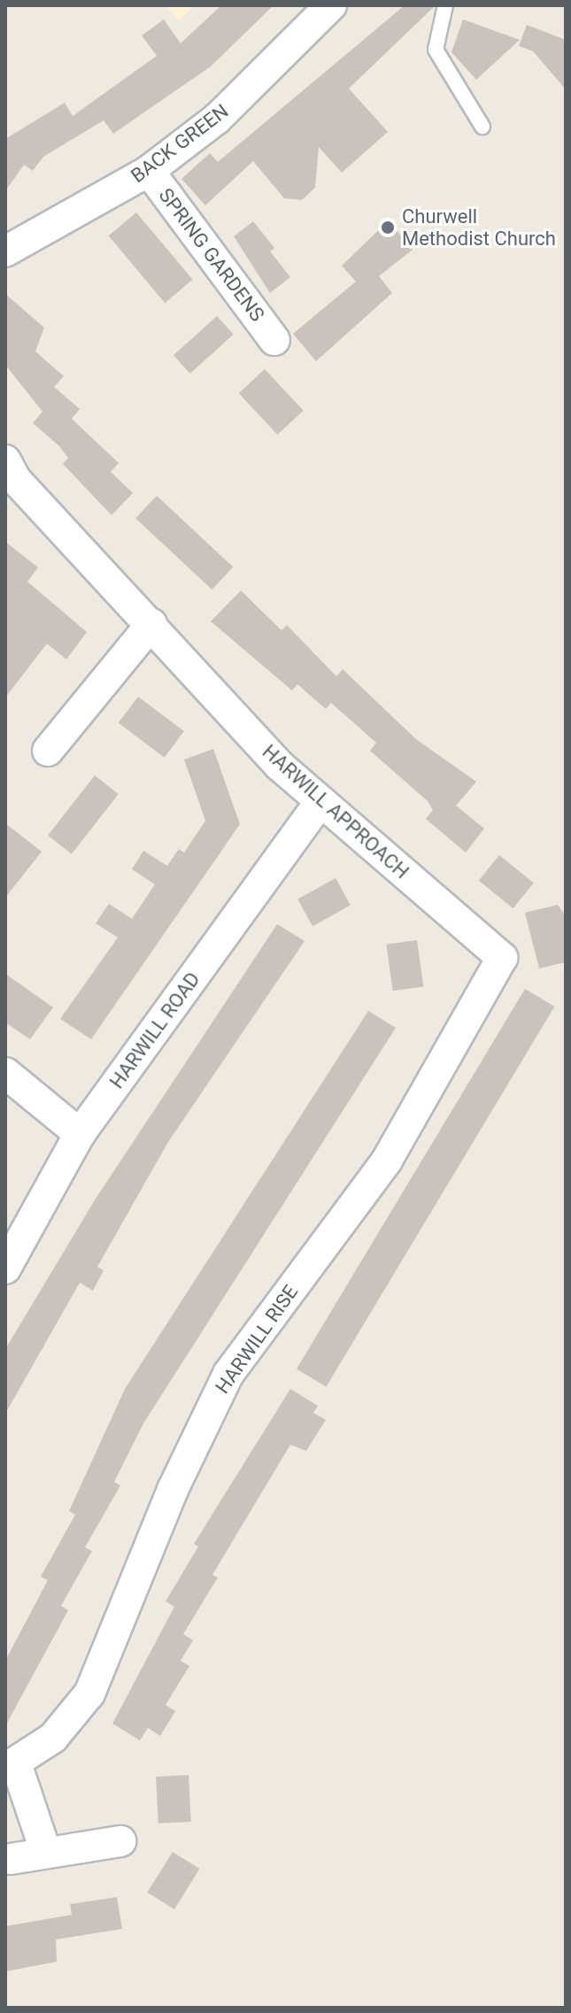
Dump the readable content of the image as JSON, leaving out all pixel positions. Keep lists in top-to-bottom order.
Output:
{
  "streets": {
    "street": [
      "BACK GREEN",
      "SPRING GARDENS",
      "HARWILL APPROACH",
      "HARWILL ROAD",
      "HARWILL RISE"
    ]
  },
  "crossings": [
    ["BACK GREEN", "SPRING GARDENS"],
    ["HARWILL APPROACH", "HARWILL ROAD"],
    ["HARWILL APPROACH", "HARWILL RISE"]
  ],
  "places": ["Churwell Methodist Church"]
}
